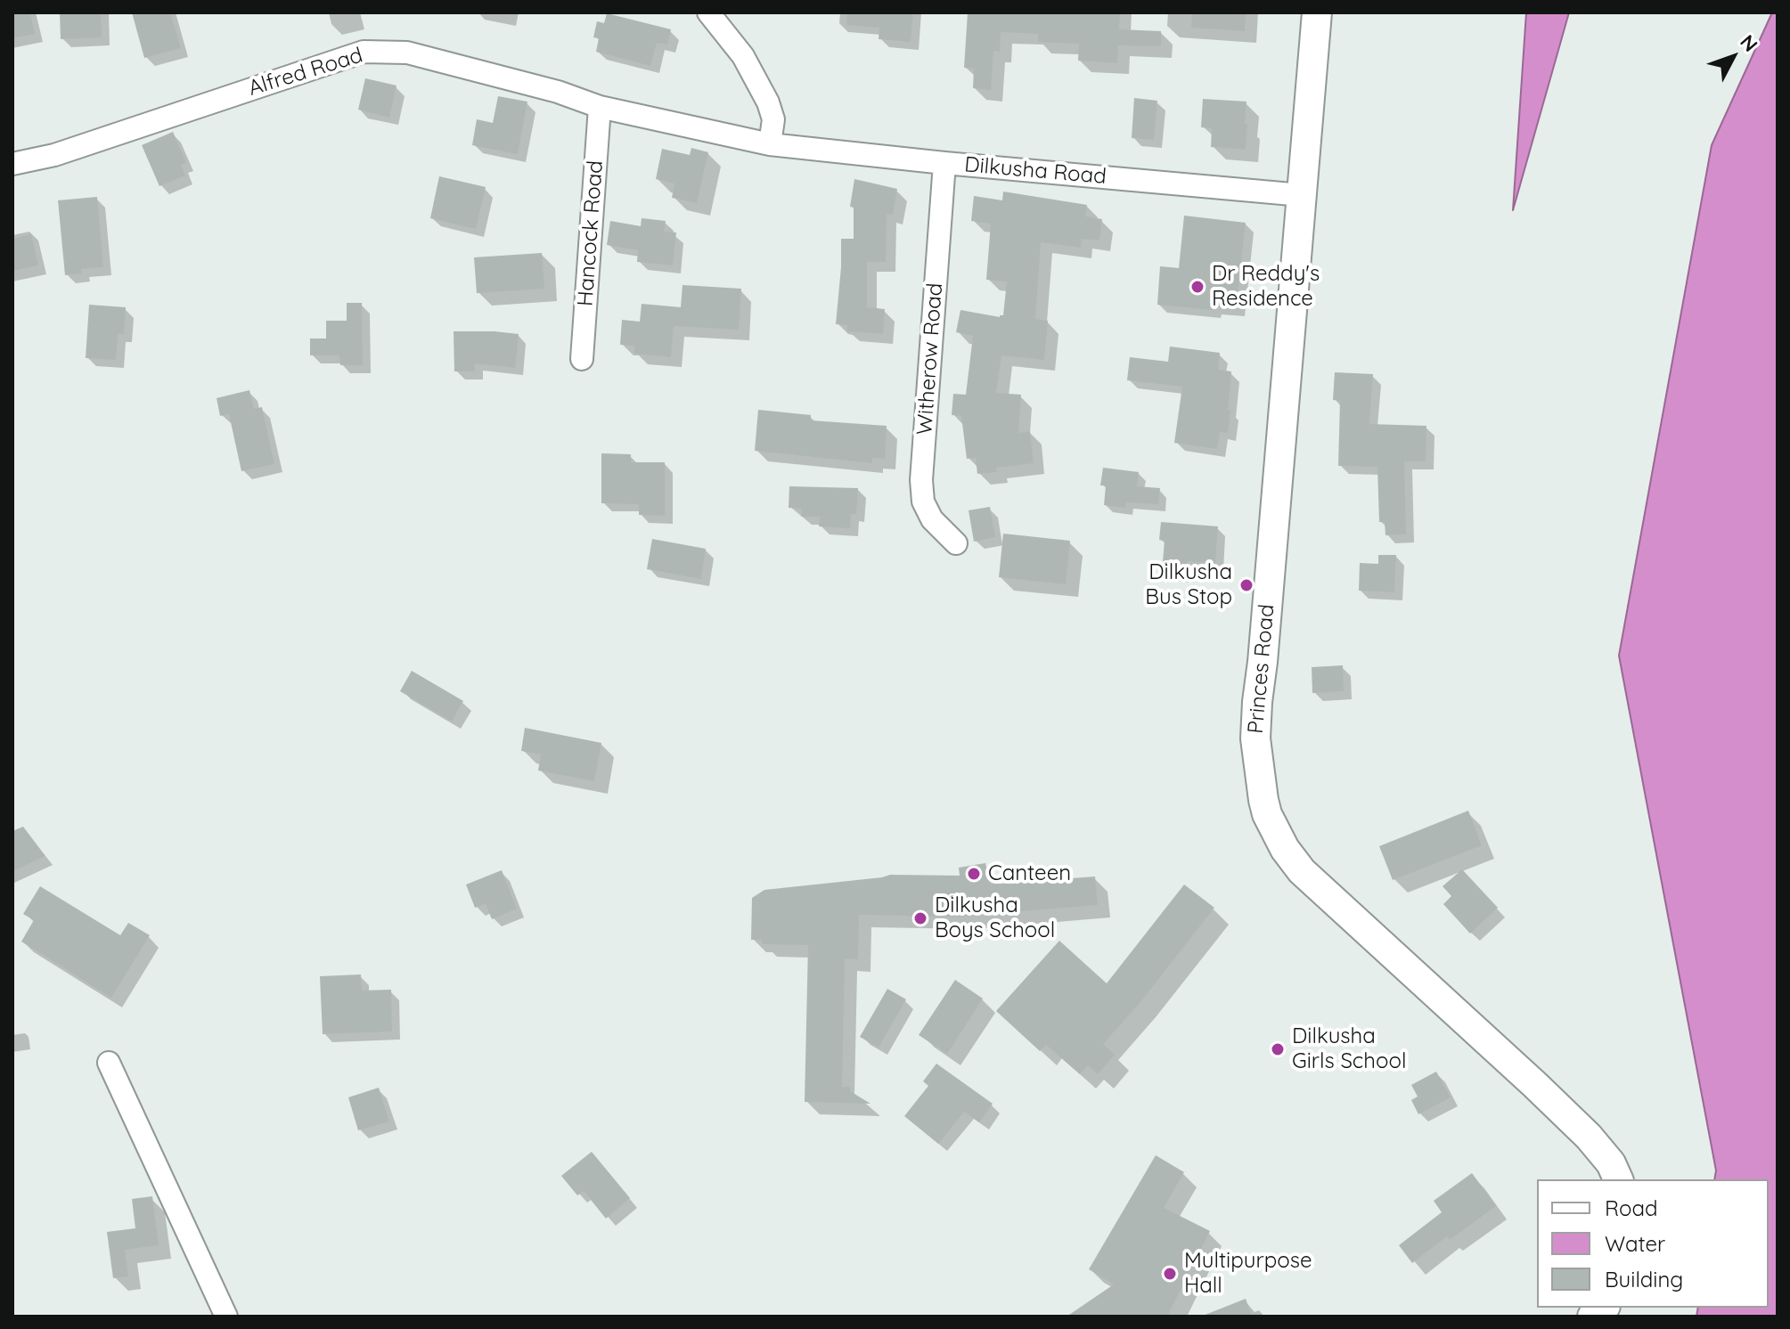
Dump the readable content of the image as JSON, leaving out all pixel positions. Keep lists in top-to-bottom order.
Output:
{
  "streets": {
    "main road": ["Princes Road"],
    "street": [
      "Alfred Road",
      "Dilkusha Road",
      "Hancock Road",
      "Witherow Road"
    ]
  },
  "crossings": [
    ["Alfred Road", "Dilkusha Road"],
    ["Alfred Road", "Hancock Road"],
    ["Dilkusha Road", "Witherow Road"],
    ["Dilkusha Road", "Princes Road"]
  ],
  "places": [
    "Dr Reddy's Residence",
    "Dilkusha Bus Stop",
    "Canteen",
    "Dilkusha Boys School",
    "Dilkusha Girls School",
    "Multipurpose Hall"
  ],
  "legend": ["Road", "Water", "Building"],
  "north": "top right"
}
